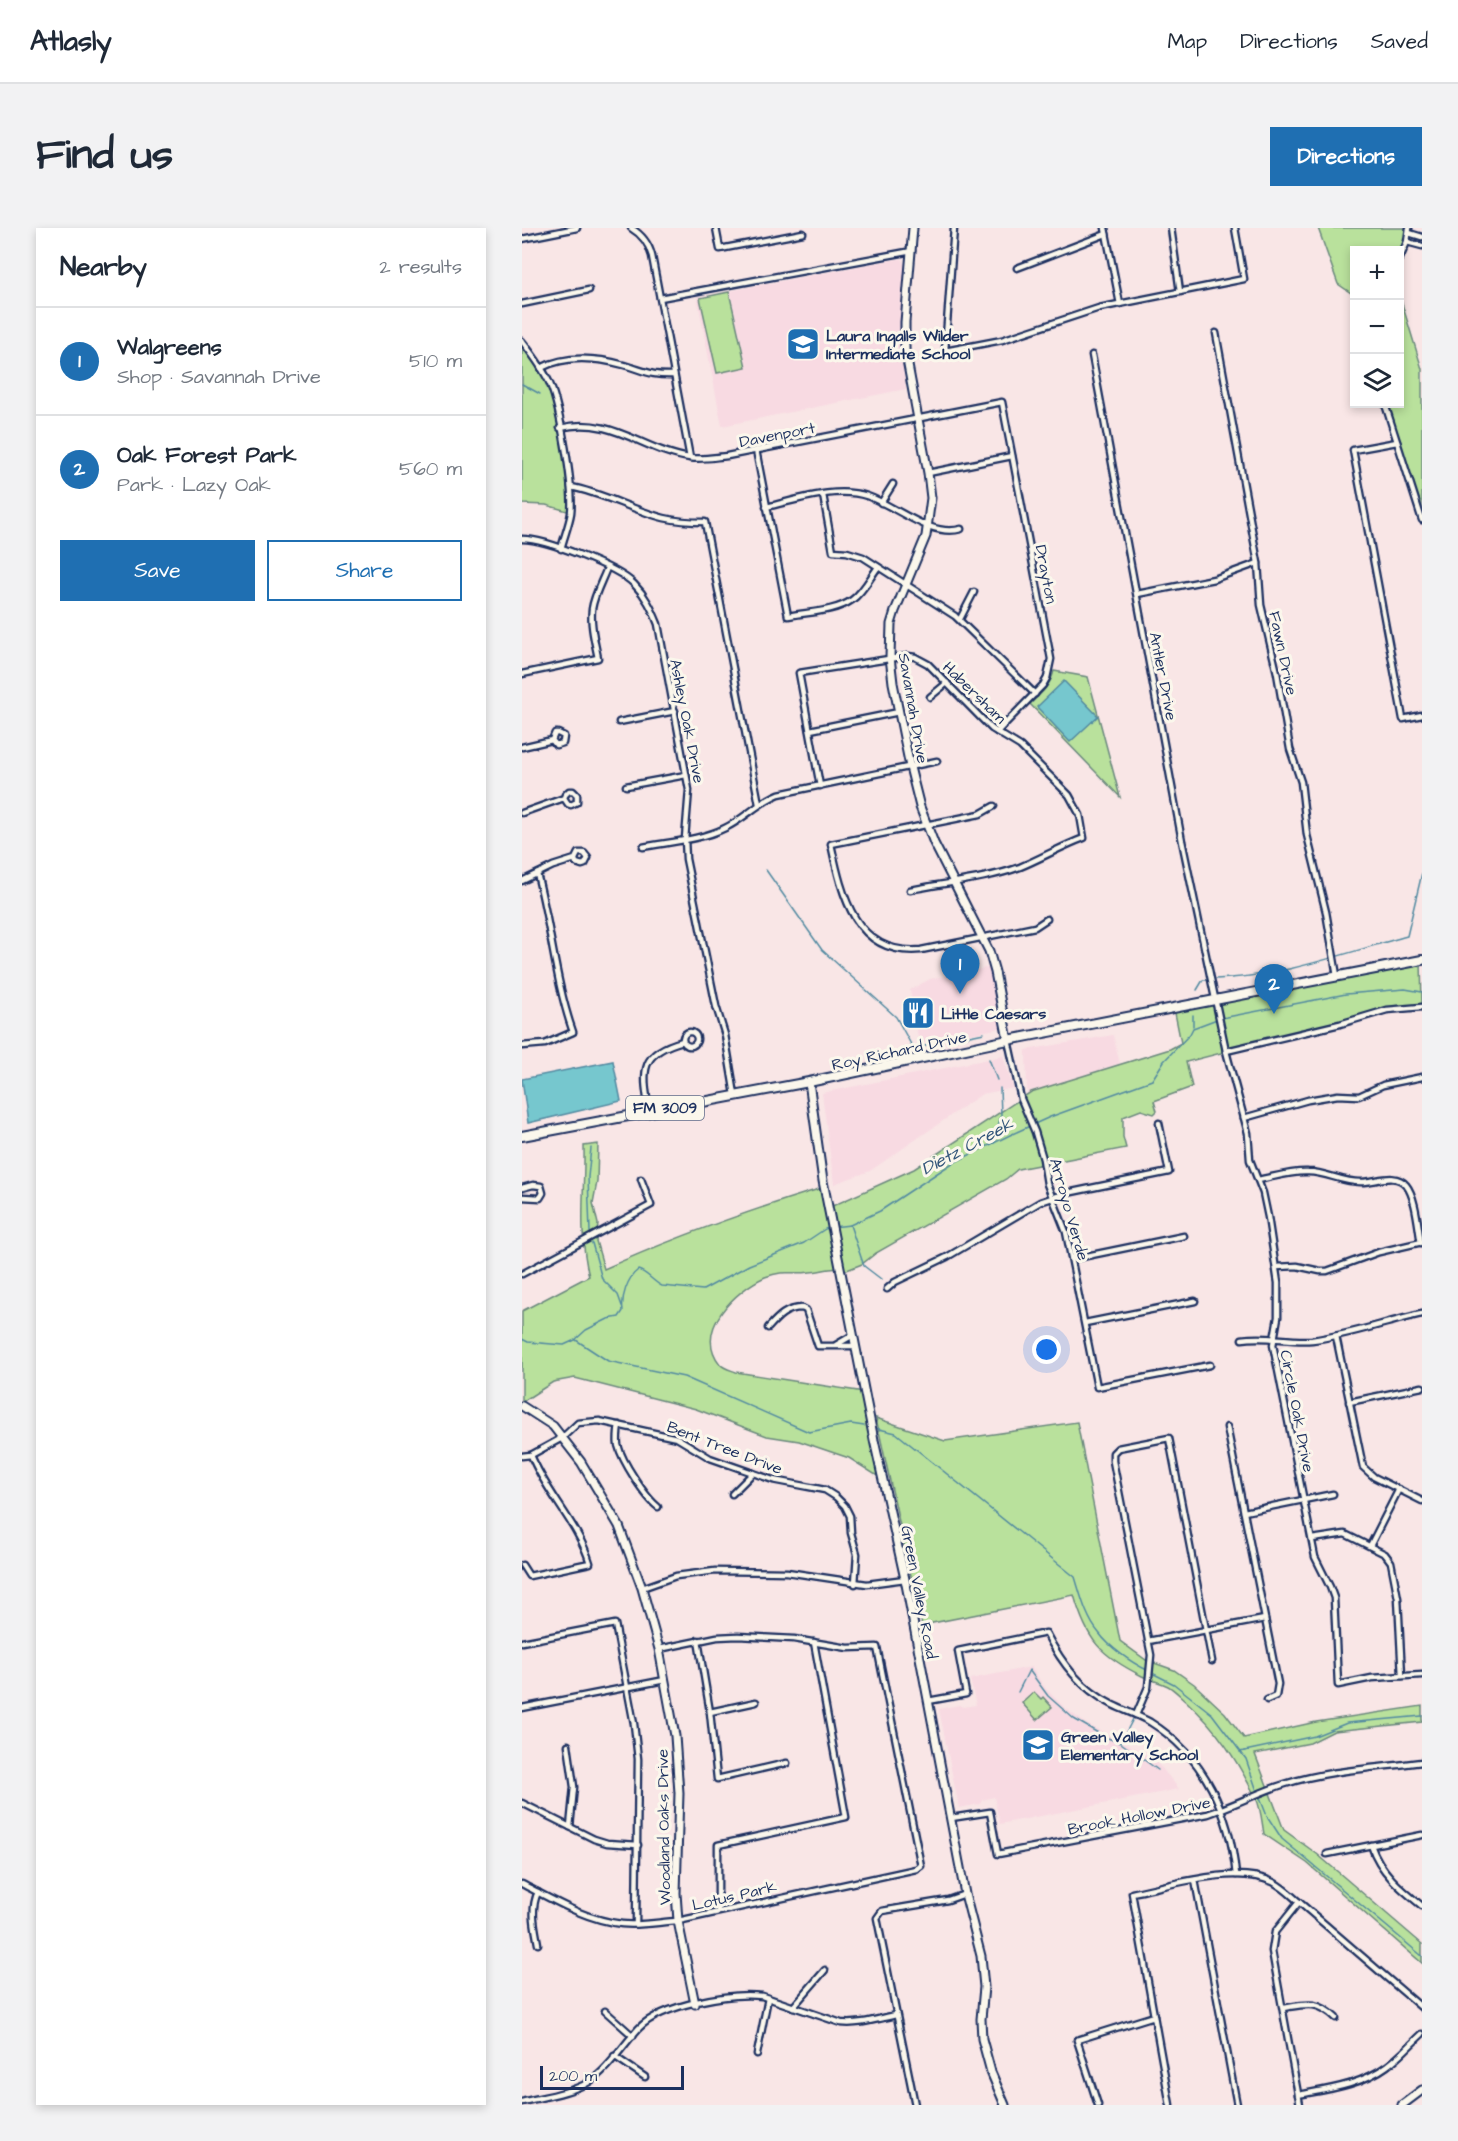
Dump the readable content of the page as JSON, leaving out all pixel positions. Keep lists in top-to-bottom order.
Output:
{
  "streets": {
    "main road": ["Roy Richard Drive", "FM 3009"],
    "street": [
      "Davenport",
      "Drayton",
      "Fawn Drive",
      "Antler Drive",
      "Habersham",
      "Savannah Drive",
      "Ashley Oak Drive",
      "Arroyo Verde",
      "Circle Oak Drive",
      "Bent Tree Drive",
      "Green Valley Road",
      "Brook Hollow Drive",
      "Woodland Oaks Drive",
      "Lotus Park"
    ]
  },
  "crossings": [
    ["Davenport", "Drayton"],
    ["Davenport", "Savannah Drive"],
    ["Drayton", "Habersham"],
    ["Fawn Drive", "Roy Richard Drive"],
    ["Antler Drive", "Roy Richard Drive"],
    ["Antler Drive", "Circle Oak Drive"],
    ["Habersham", "Savannah Drive"],
    ["Savannah Drive", "Roy Richard Drive"],
    ["Savannah Drive", "Arroyo Verde"],
    ["Ashley Oak Drive", "Roy Richard Drive"],
    ["Roy Richard Drive", "Arroyo Verde"],
    ["Roy Richard Drive", "Circle Oak Drive"],
    ["Roy Richard Drive", "Green Valley Road"],
    ["Bent Tree Drive", "Woodland Oaks Drive"],
    ["Green Valley Road", "Brook Hollow Drive"],
    ["Woodland Oaks Drive", "Lotus Park"]
  ],
  "water": ["Dietz Creek"],
  "places": {
    "school or university": ["Laura Ingalls Wilder Intermediate School", "Green Valley Elementary School"],
    "restaurant": ["Little Caesars"]
  },
  "scale_bar": "200 m",
  "page": {
    "header": "Atlasly",
    "nav": ["Map", "Directions", "Saved"],
    "title": "Find us",
    "buttons": [
      "Directions",
      ["Save", "Share"]
    ],
    "heading": ["Nearby", "2 results"],
    "map_buttons": ["+", "−"],
    "list": [
      {
        "mark": "1",
        "name": "Walgreens",
        "note": "Shop · Savannah Drive",
        "value": "510 m"
      },
      {
        "mark": "2",
        "name": "Oak Forest Park",
        "note": "Park · Lazy Oak",
        "value": "560 m"
      }
    ],
    "pins": ["1", "2"],
    "scale": "200 m"
  }
}
